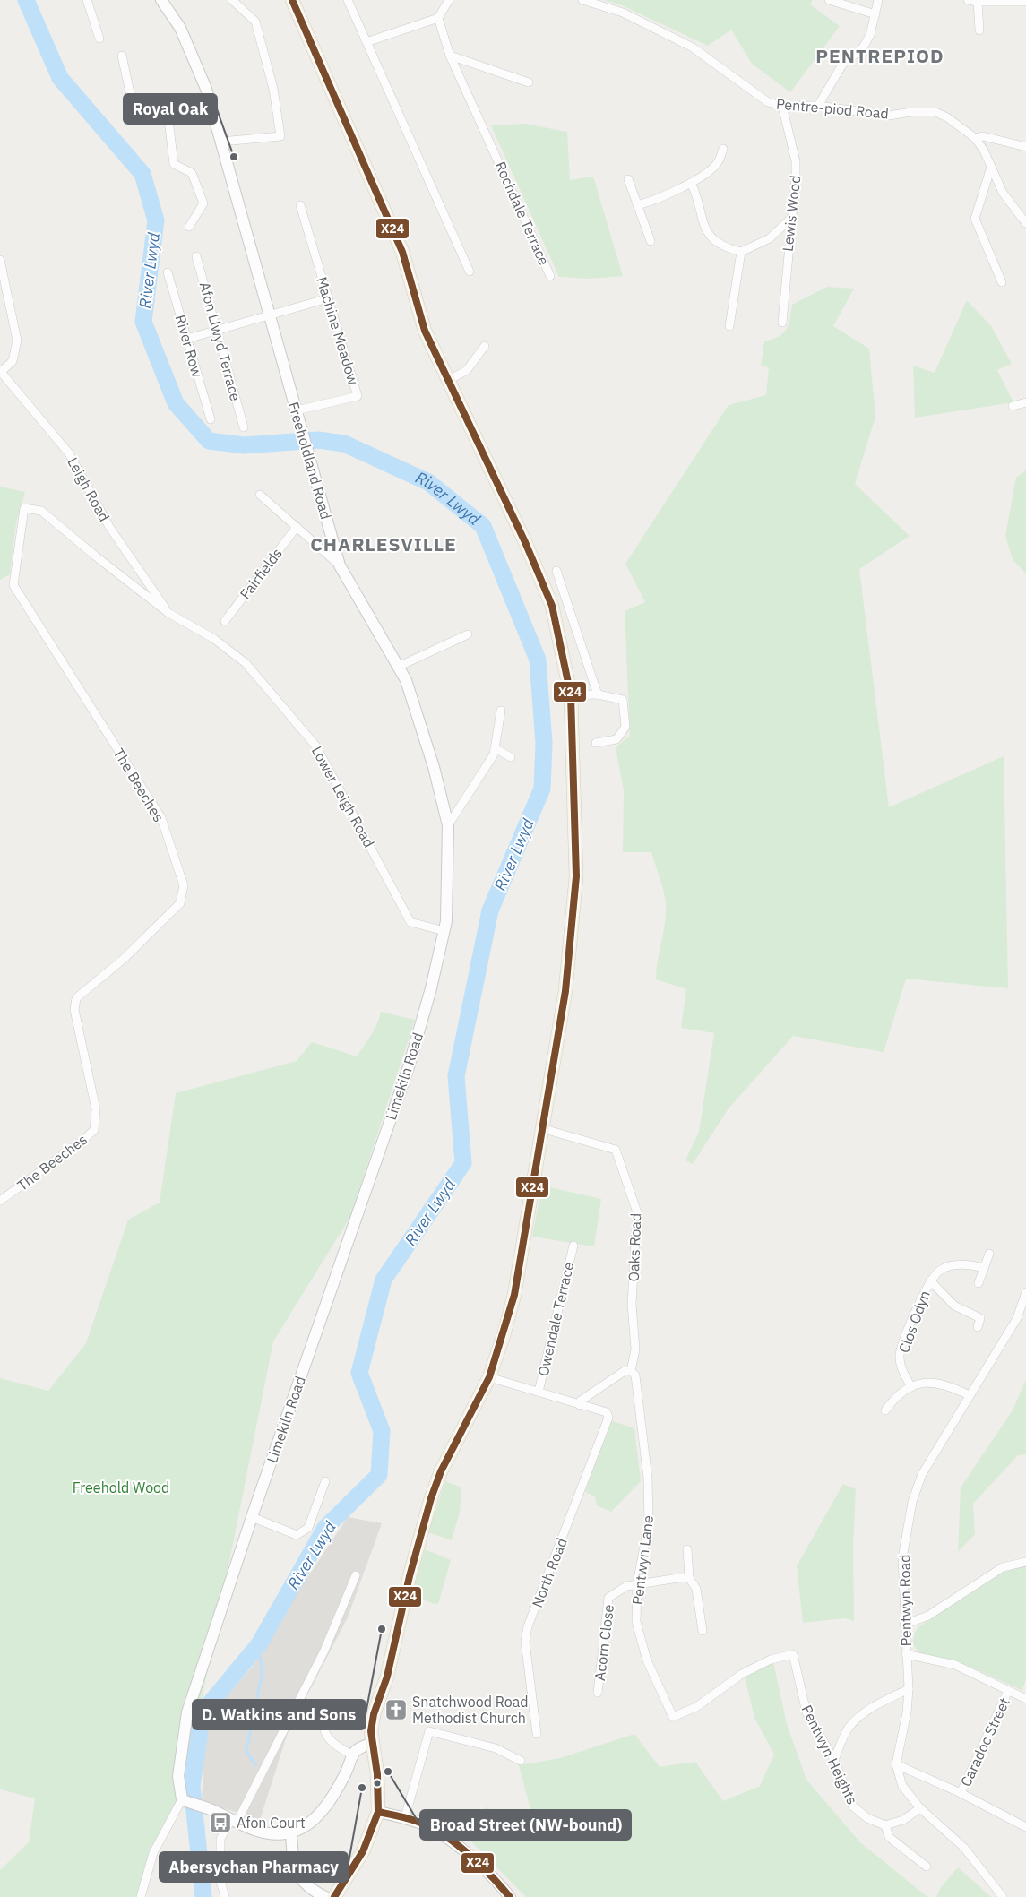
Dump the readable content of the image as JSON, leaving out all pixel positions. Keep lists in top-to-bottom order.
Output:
{
  "streets": {
    "main road": ["Freeholdland Road", "Limekiln Road"],
    "street": [
      "Pentre-piod Road",
      "Rochdale Terrace",
      "Lewis Wood",
      "Machine Meadow",
      "Afon Llwyd Terrace",
      "River Row",
      "Leigh Road",
      "Fairfields",
      "The Beeches",
      "Lower Leigh Road",
      "Oaks Road",
      "Owendale Terrace",
      "Clos Odyn",
      "Pentwyn Lane",
      "North Road",
      "Pentwyn Road",
      "Acorn Close",
      "Caradoc Street",
      "Pentwyn Heights"
    ]
  },
  "crossings": [
    ["Pentre-piod Road", "Lewis Wood"],
    ["Machine Meadow", "Freeholdland Road"],
    ["Freeholdland Road", "Lower Leigh Road"],
    ["Freeholdland Road", "Limekiln Road"],
    ["Leigh Road", "The Beeches"],
    ["Leigh Road", "Lower Leigh Road"],
    ["The Beeches", "Lower Leigh Road"],
    ["Lower Leigh Road", "Limekiln Road"],
    ["Oaks Road", "Pentwyn Lane"],
    ["Pentwyn Lane", "Acorn Close"],
    ["Pentwyn Lane", "Pentwyn Heights"]
  ],
  "districts": ["PENTREPIOD", "CHARLESVILLE"],
  "water": ["River Lwyd"],
  "parks": ["Freehold Wood"],
  "places": {
    "other": [
      "Royal Oak",
      "D. Watkins and Sons",
      "Broad Street (NW-bound)",
      "Abersychan Pharmacy"
    ],
    "church": ["Snatchwood Road Methodist Church"],
    "bus stop": ["Afon Court"]
  },
  "lines": ["transit line X24"]
}
